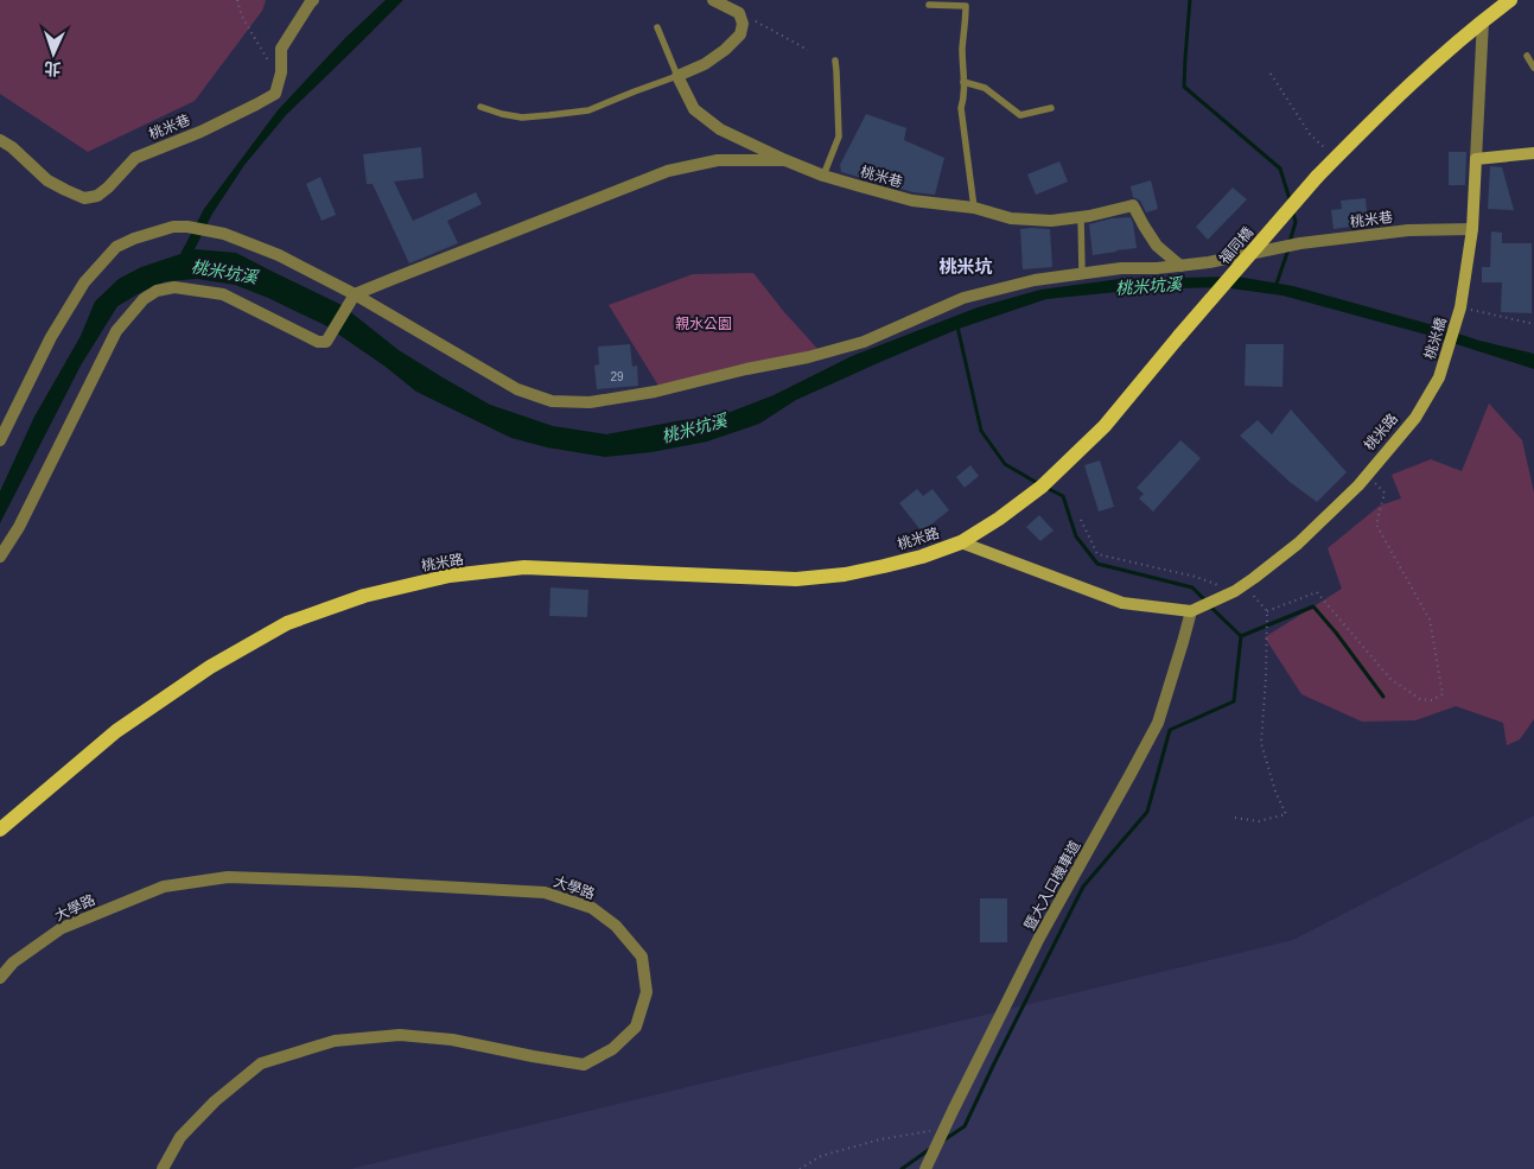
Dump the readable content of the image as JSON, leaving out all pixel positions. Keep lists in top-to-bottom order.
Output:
{
  "streets": {
    "main road": ["福同橋", "桃米路"],
    "street": [
      "桃米巷",
      "桃米橋",
      "暨大入口機車道",
      "大學路"
    ]
  },
  "crossings": [
    ["桃米巷", "桃米橋"],
    ["福同橋", "桃米路"],
    ["桃米橋", "桃米路"],
    ["桃米路", "暨大入口機車道"]
  ],
  "districts": ["桃米坑"],
  "water": ["桃米坑溪"],
  "parks": ["親水公園"],
  "house_numbers": ["29"],
  "north": "bottom"
}
